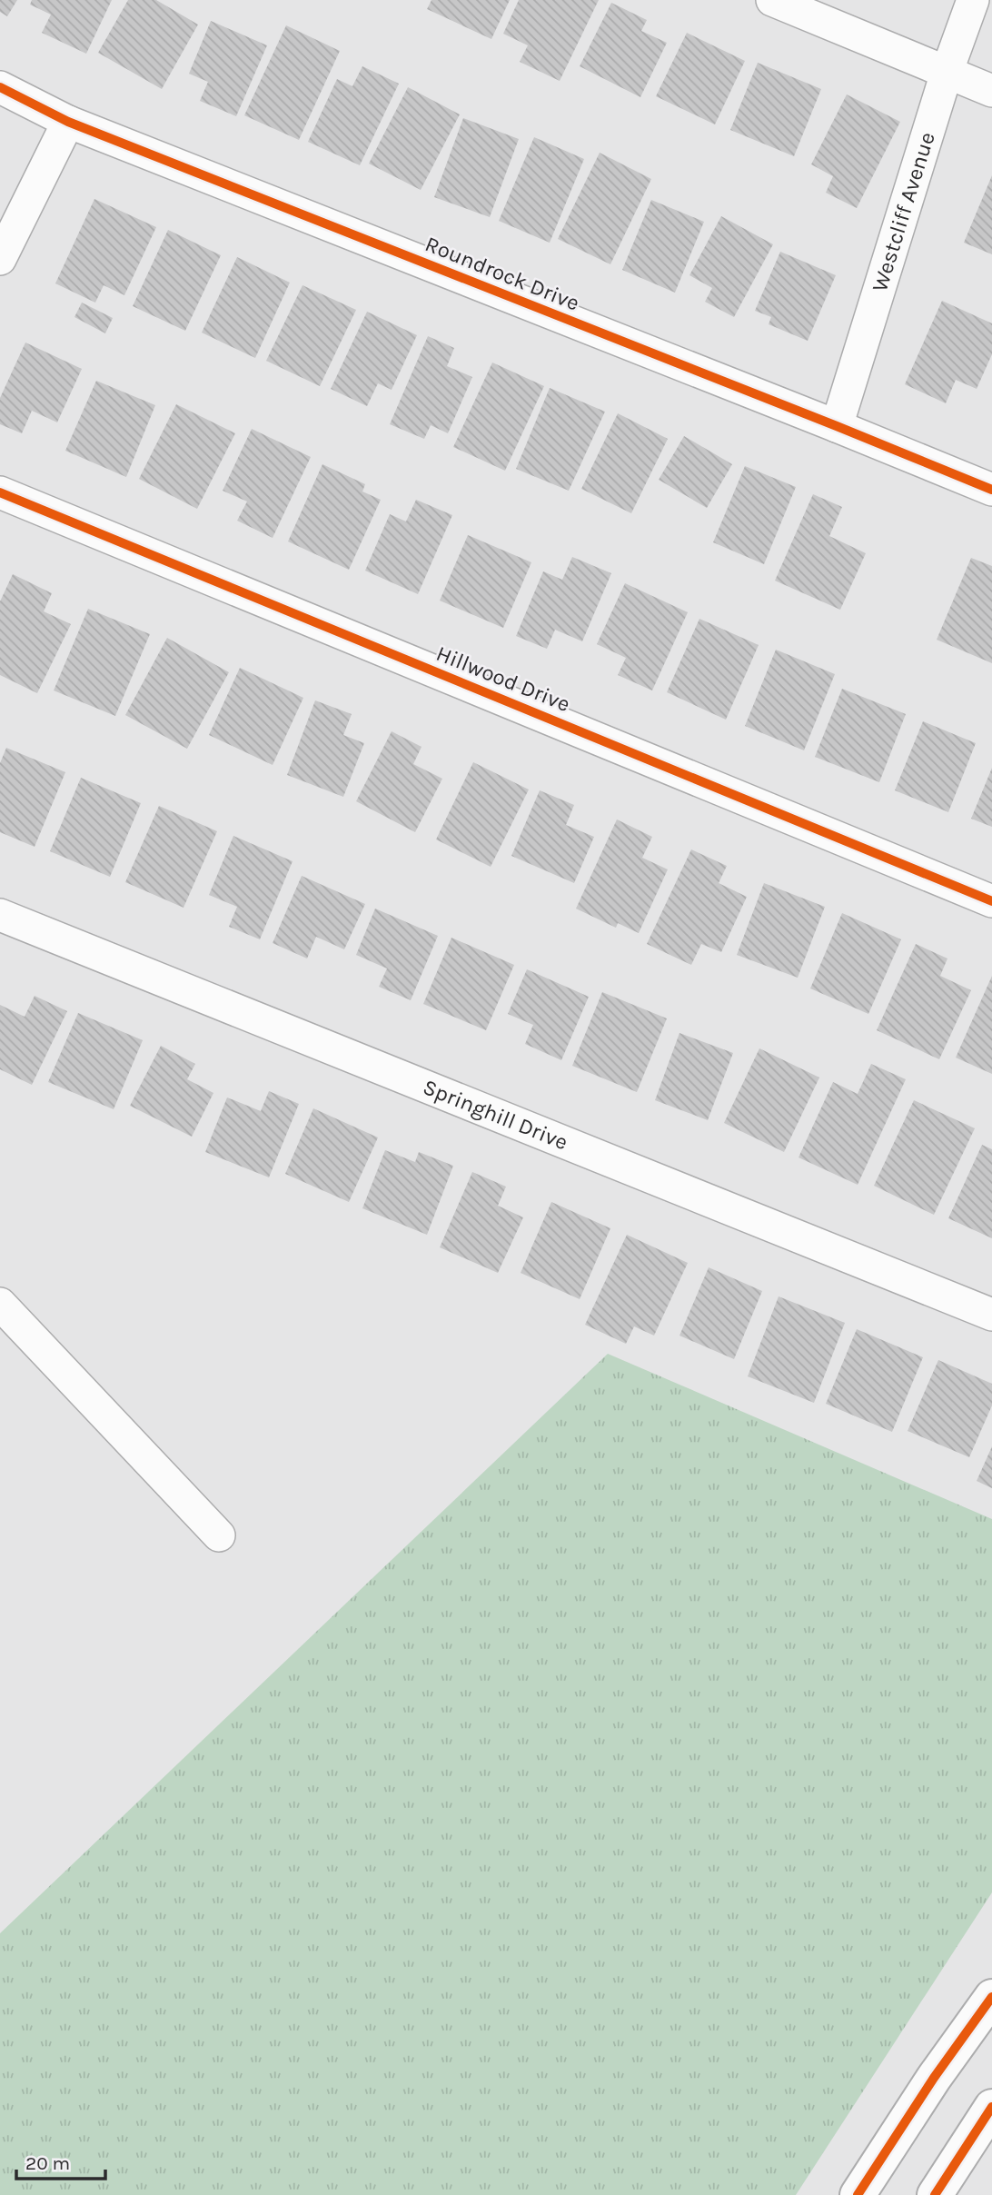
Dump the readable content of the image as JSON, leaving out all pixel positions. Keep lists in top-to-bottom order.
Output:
{
  "streets": {
    "street": [
      "Westcliff Avenue",
      "Roundrock Drive",
      "Hillwood Drive",
      "Springhill Drive"
    ]
  },
  "crossings": [
    ["Westcliff Avenue", "Roundrock Drive"]
  ],
  "scale_bar": "20 m"
}
